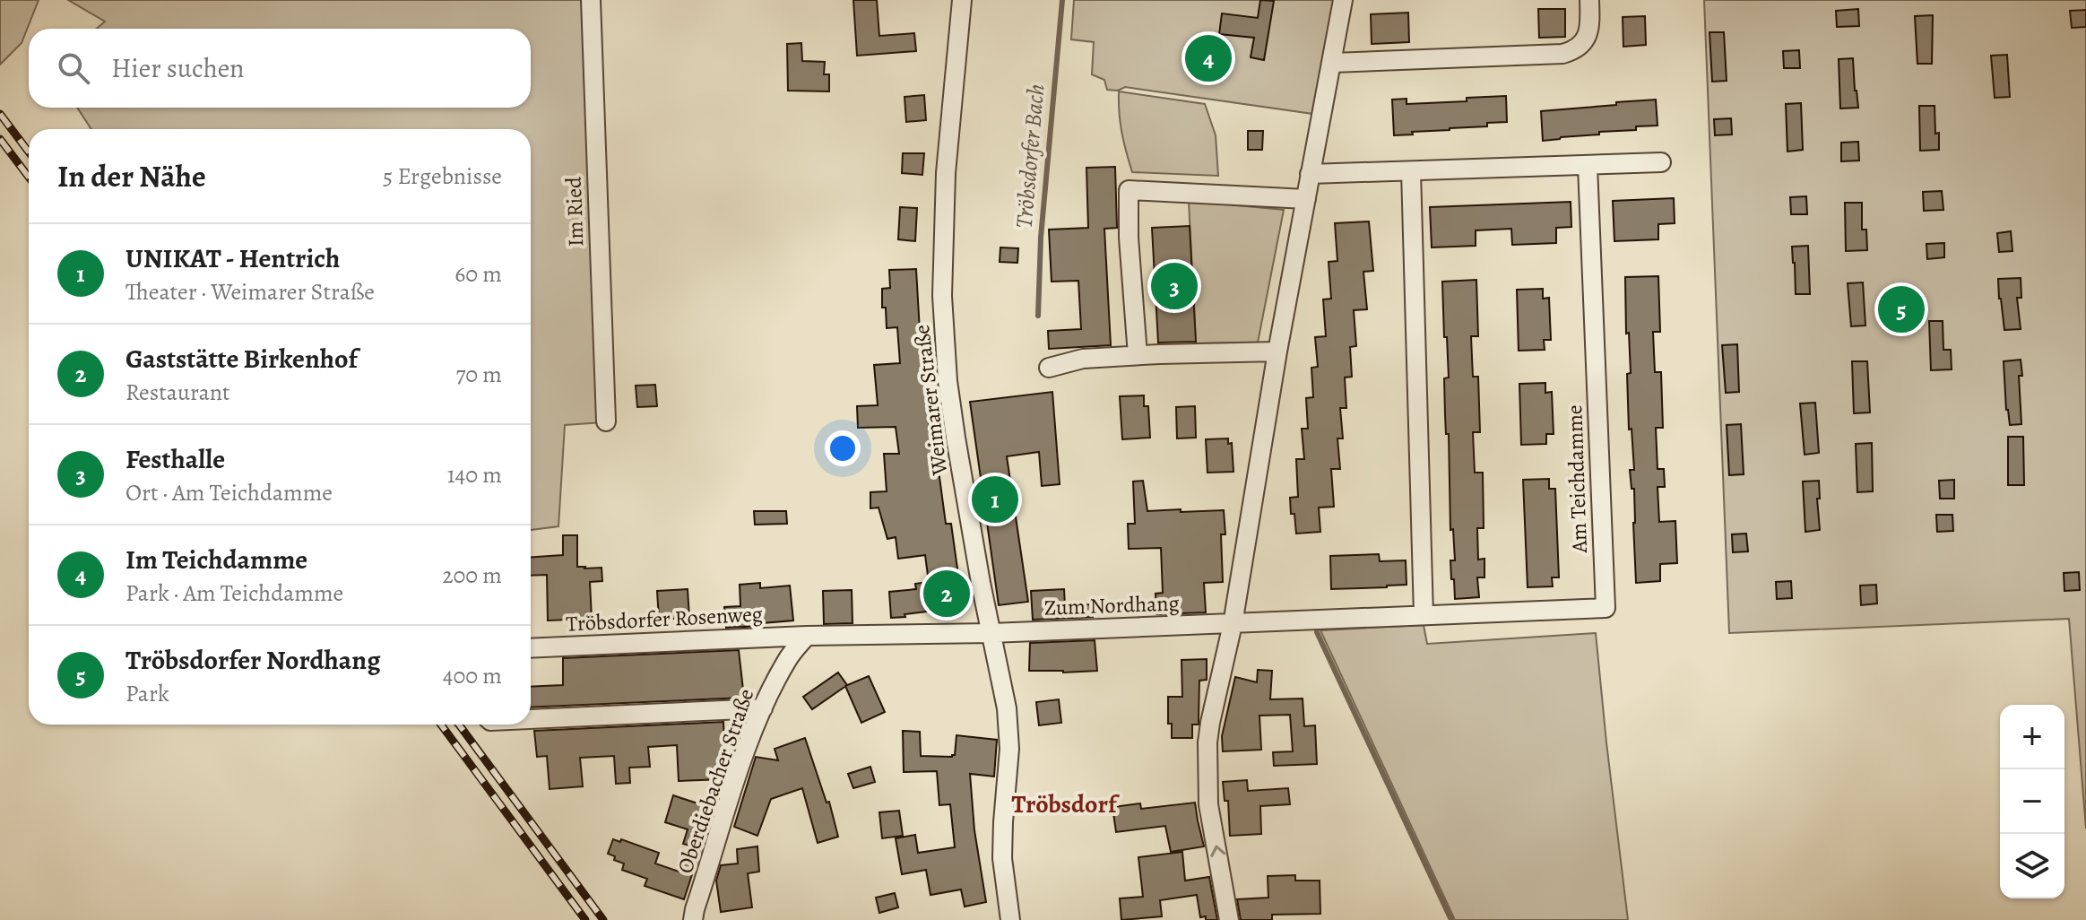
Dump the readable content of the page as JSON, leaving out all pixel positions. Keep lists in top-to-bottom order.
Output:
{
  "streets": {
    "street": [
      "Im Ried",
      "Weimarer Straße",
      "Am Teichdamme",
      "Zum Nordhang",
      "Tröbsdorfer Rosenweg",
      "Oberdiebacher Straße"
    ]
  },
  "crossings": [
    ["Weimarer Straße", "Zum Nordhang"],
    ["Am Teichdamme", "Zum Nordhang"],
    ["Tröbsdorfer Rosenweg", "Oberdiebacher Straße"]
  ],
  "districts": ["Tröbsdorf"],
  "water": ["Tröbsdorfer Bach"],
  "page": {
    "search": "Hier suchen",
    "pins": [
      "4",
      "3",
      "5",
      "1",
      "2"
    ],
    "heading": ["In der Nähe", "5 Ergebnisse"],
    "list": [
      {
        "mark": "1",
        "name": "UNIKAT - Hentrich",
        "note": "Theater · Weimarer Straße",
        "value": "60 m"
      },
      {
        "mark": "2",
        "name": "Gaststätte Birkenhof",
        "note": "Restaurant",
        "value": "70 m"
      },
      {
        "mark": "3",
        "name": "Festhalle",
        "note": "Ort · Am Teichdamme",
        "value": "140 m"
      },
      {
        "mark": "4",
        "name": "Im Teichdamme",
        "note": "Park · Am Teichdamme",
        "value": "200 m"
      },
      {
        "mark": "5",
        "name": "Tröbsdorfer Nordhang",
        "note": "Park",
        "value": "400 m"
      }
    ],
    "map_buttons": ["+", "−"]
  }
}
